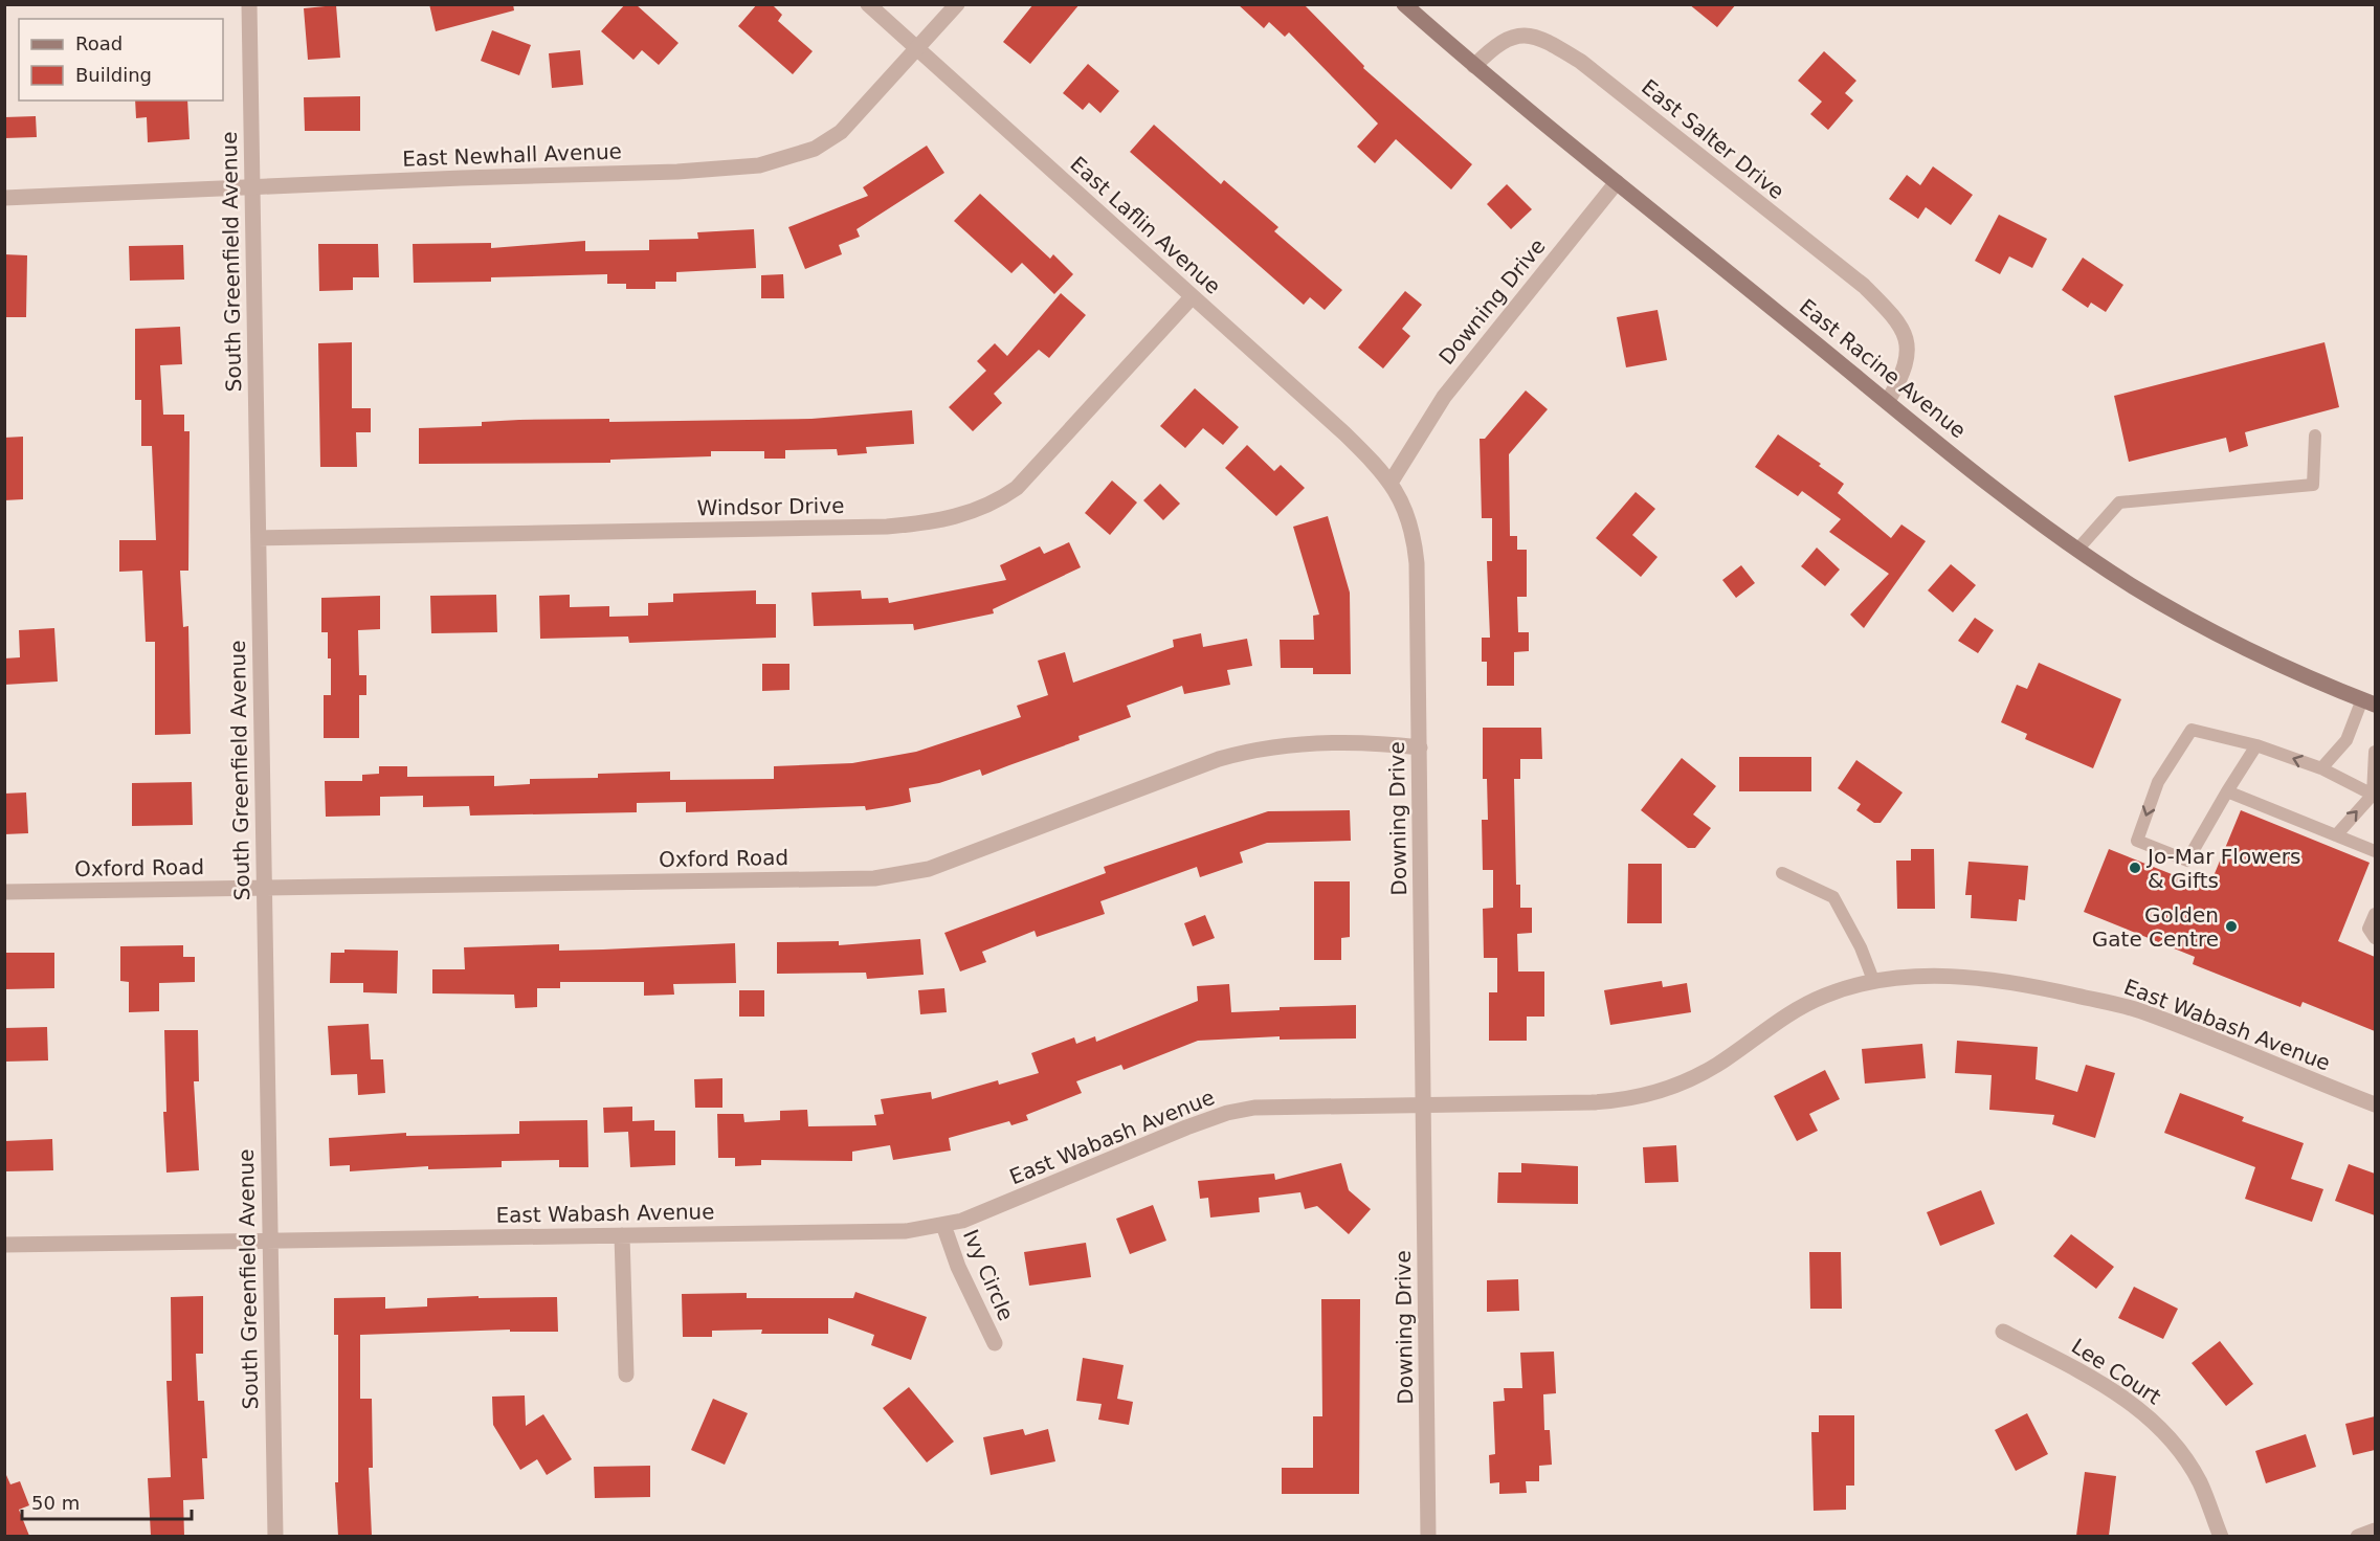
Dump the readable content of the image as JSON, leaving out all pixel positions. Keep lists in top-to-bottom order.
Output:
{
  "streets": {
    "main road": ["East Racine Avenue"],
    "street": [
      "East Salter Drive",
      "East Newhall Avenue",
      "East Laflin Avenue",
      "South Greenfield Avenue",
      "Downing Drive",
      "Windsor Drive",
      "Oxford Road",
      "East Wabash Avenue",
      "Ivy Circle",
      "Lee Court"
    ]
  },
  "crossings": [
    ["East Salter Drive", "East Racine Avenue"],
    ["East Newhall Avenue", "East Laflin Avenue"],
    ["East Newhall Avenue", "South Greenfield Avenue"],
    ["East Laflin Avenue", "Downing Drive"],
    ["East Laflin Avenue", "Windsor Drive"],
    ["South Greenfield Avenue", "Windsor Drive"],
    ["South Greenfield Avenue", "Oxford Road"],
    ["South Greenfield Avenue", "East Wabash Avenue"],
    ["Downing Drive", "East Racine Avenue"],
    ["Downing Drive", "Oxford Road"],
    ["Downing Drive", "East Wabash Avenue"],
    ["East Wabash Avenue", "Ivy Circle"]
  ],
  "places": ["Jo-Mar Flowers & Gifts", "Golden Gate Centre"],
  "legend": ["Road", "Building"],
  "scale_bar": "50 m"
}
